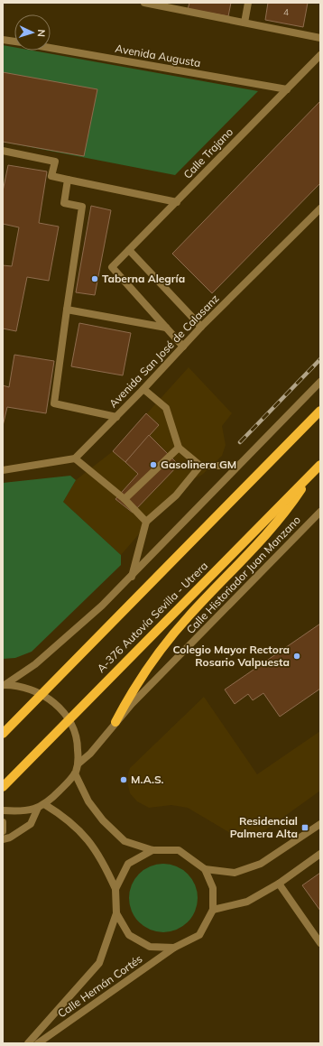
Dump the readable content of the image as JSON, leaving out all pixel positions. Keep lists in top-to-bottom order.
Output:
{
  "streets": {
    "main road": ["A-376 Autovía Sevilla - Utrera"],
    "street": [
      "Avenida Augusta",
      "Calle Trajano",
      "Avenida San José de Calasanz",
      "Calle Historiador Juan Manzano",
      "Calle Hernán Cortés"
    ]
  },
  "crossings": [
    ["Avenida Augusta", "Calle Trajano"]
  ],
  "places": {
    "other": [
      "Taberna Alegría",
      "Gasolinera GM",
      "Colegio Mayor Rectora Rosario Valpuesta",
      "M.A.S."
    ],
    "transit": ["Residencial Palmera Alta"]
  },
  "house_numbers": ["4"],
  "north": "right"
}
